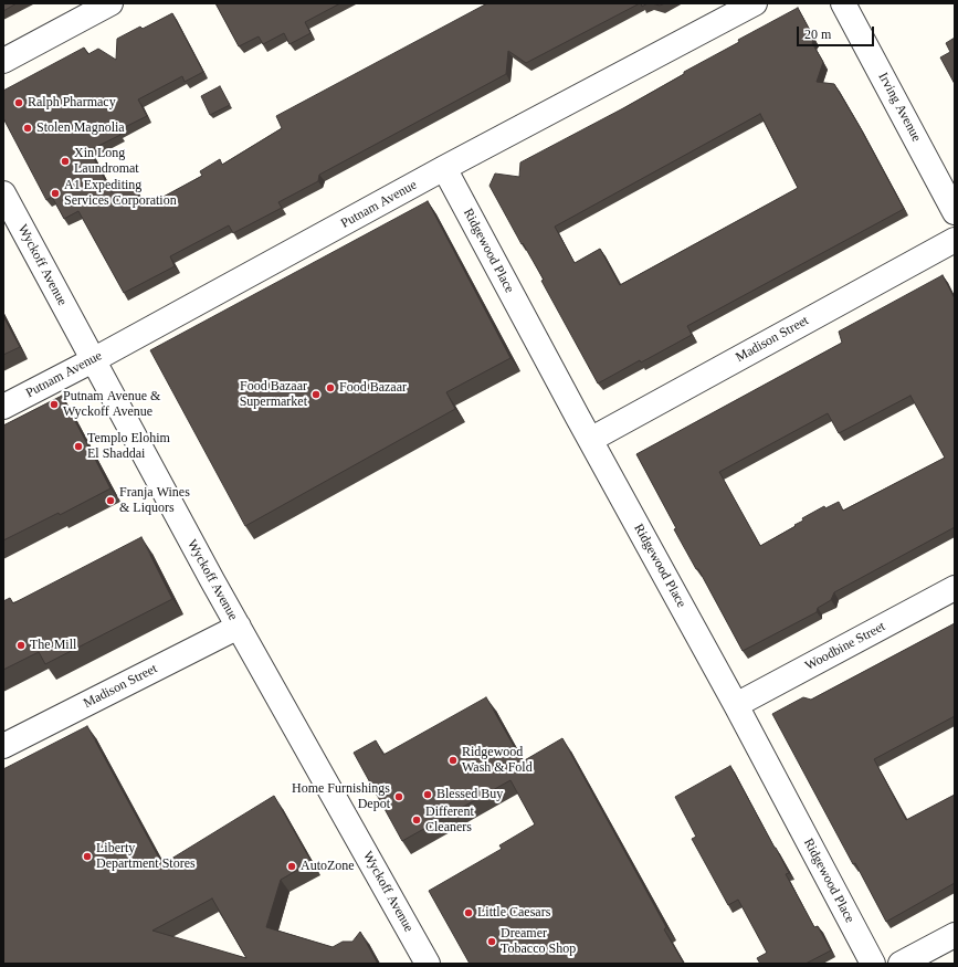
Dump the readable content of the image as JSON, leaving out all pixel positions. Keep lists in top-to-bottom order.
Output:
{
  "streets": {
    "street": [
      "Irving Avenue",
      "Putnam Avenue",
      "Ridgewood Place",
      "Wyckoff Avenue",
      "Madison Street",
      "Woodbine Street"
    ]
  },
  "crossings": [
    ["Putnam Avenue", "Ridgewood Place"],
    ["Putnam Avenue", "Wyckoff Avenue"],
    ["Ridgewood Place", "Madison Street"],
    ["Ridgewood Place", "Woodbine Street"],
    ["Wyckoff Avenue", "Madison Street"]
  ],
  "places": [
    "Ralph Pharmacy",
    "Stolen Magnolia",
    "Xin Long Laundromat",
    "A1 Expediting Services Corporation",
    "Food Bazaar",
    "Food Bazaar Supermarket",
    "Putnam Avenue & Wyckoff Avenue",
    "Templo Elohim El Shaddai",
    "Franja Wines & Liquors",
    "The Mill",
    "Ridgewood Wash & Fold",
    "Blessed Buy",
    "Home Furnishings Depot",
    "Different Cleaners",
    "Liberty Department Stores",
    "AutoZone",
    "Little Caesars",
    "Dreamer Tobacco Shop"
  ],
  "scale_bar": "20 m"
}
